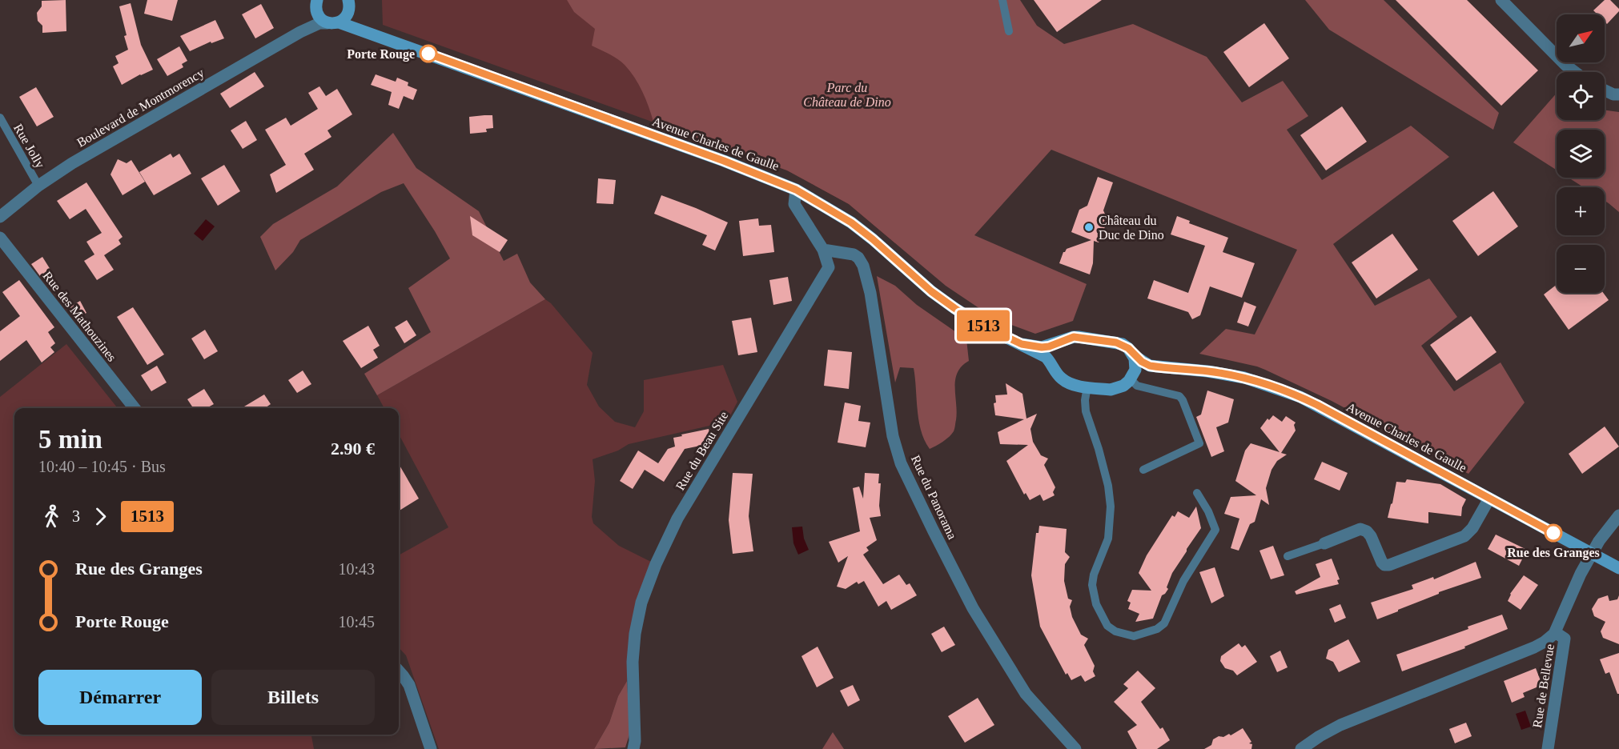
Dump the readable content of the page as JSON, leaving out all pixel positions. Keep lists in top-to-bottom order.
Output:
{
  "streets": {
    "main road": ["Avenue Charles de Gaulle"],
    "street": [
      "Boulevard de Montmorency",
      "Rue des Mathouzines",
      "Rue du Beau Site",
      "Rue du Panorama",
      "Rue de Bellevue"
    ],
    "lane": ["Rue Jolly"]
  },
  "crossings": [
    ["Boulevard de Montmorency", "Avenue Charles de Gaulle"],
    ["Boulevard de Montmorency", "Rue Jolly"],
    ["Avenue Charles de Gaulle", "Rue du Beau Site"],
    ["Rue du Beau Site", "Rue du Panorama"]
  ],
  "parks": ["Parc du Château de Dino"],
  "places": ["Porte Rouge", "Château du Duc de Dino", "Rue des Granges"],
  "lines": ["bus line 1513"],
  "north": "top right",
  "page": {
    "on_map": "1513",
    "map_buttons": ["+", "−"],
    "heading": ["5 min", "10:40 – 10:45 · Bus", "2.90 €"],
    "legs": ["3", "1513"],
    "list": [
      {
        "name": "Rue des Granges",
        "value": "10:43"
      },
      {
        "name": "Porte Rouge",
        "value": "10:45"
      }
    ],
    "buttons": ["Démarrer", "Billets"]
  }
}
